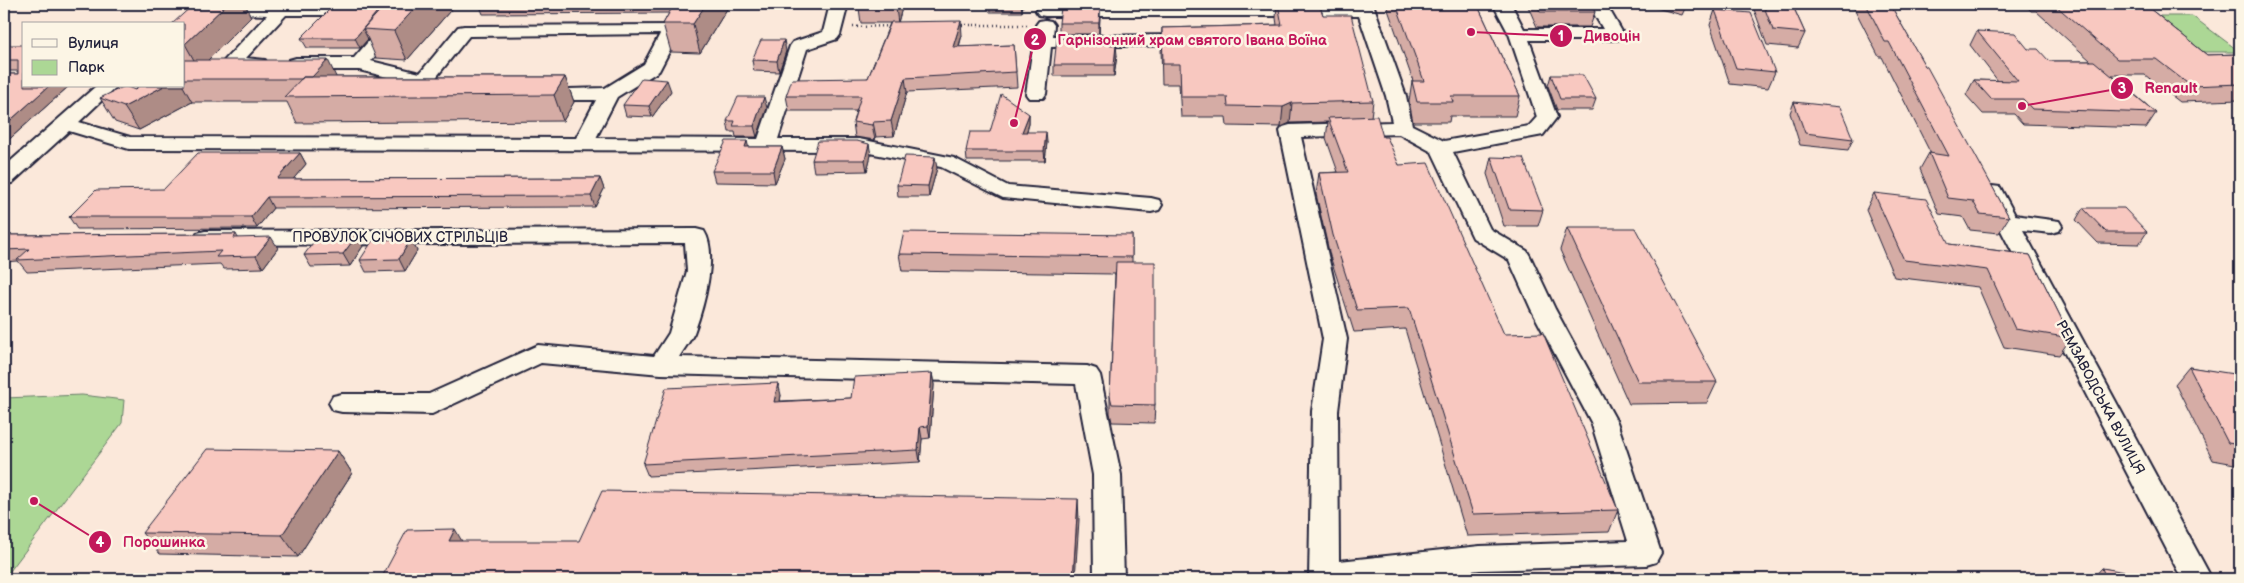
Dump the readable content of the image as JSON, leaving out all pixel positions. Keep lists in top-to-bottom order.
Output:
{
  "streets": {
    "street": ["ПРОВУЛОК СІЧОВИХ СТРІЛЬЦІВ", "РЕМЗАВОДСЬКА ВУЛИЦЯ"]
  },
  "places": [
    "Дивоцін",
    "Renault",
    "Гарнізонний храм святого Івана Воїна",
    "Порошинка"
  ],
  "legend": ["Вулиця", "Парк"]
}
